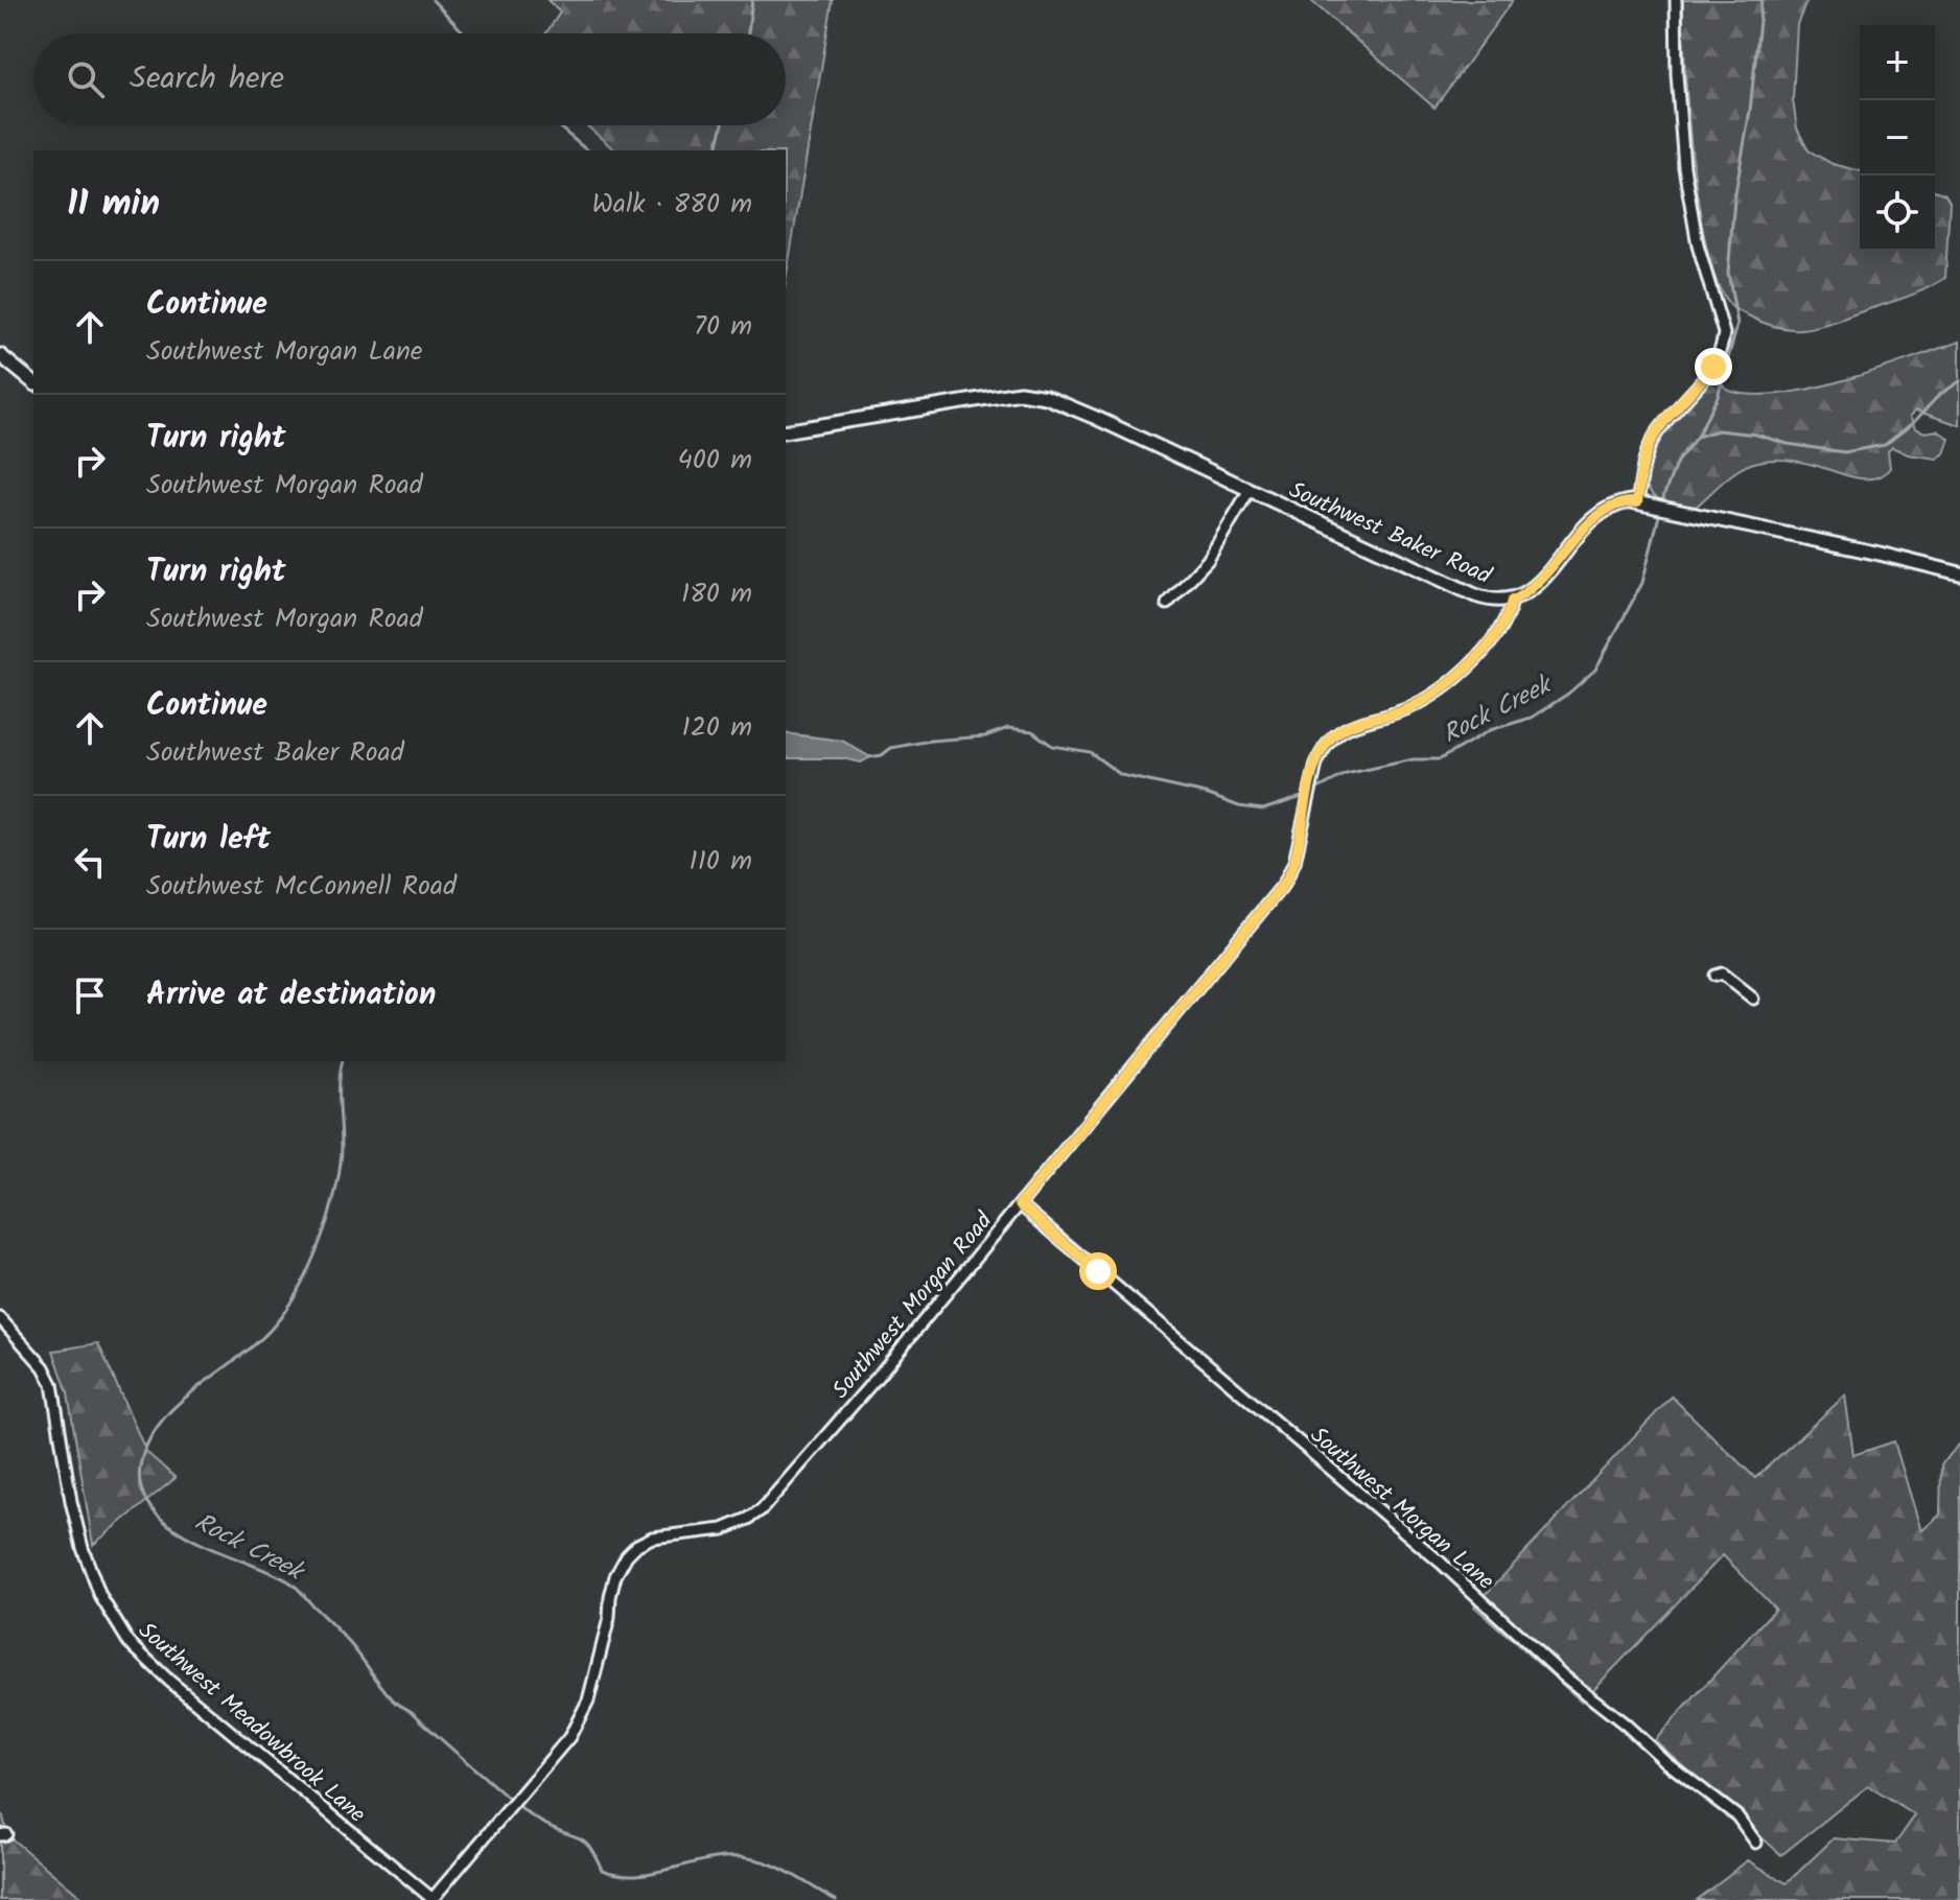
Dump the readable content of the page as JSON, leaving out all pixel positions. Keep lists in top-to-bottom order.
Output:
{
  "streets": {
    "main road": ["Southwest Baker Road"],
    "street": ["Southwest Morgan Road", "Southwest Morgan Lane", "Southwest Meadowbrook Lane"]
  },
  "crossings": [
    ["Southwest Baker Road", "Southwest Morgan Road"],
    ["Southwest Morgan Road", "Southwest Morgan Lane"],
    ["Southwest Morgan Road", "Southwest Meadowbrook Lane"]
  ],
  "water": ["Rock Creek"],
  "page": {
    "map_buttons": ["+", "−"],
    "search": "Search here",
    "heading": ["11 min", "Walk · 880 m"],
    "list": [
      ["Continue", "Southwest Morgan Lane", "70 m"],
      ["Turn right", "Southwest Morgan Road", "400 m"],
      ["Turn right", "Southwest Morgan Road", "180 m"],
      ["Continue", "Southwest Baker Road", "120 m"],
      ["Turn left", "Southwest McConnell Road", "110 m"],
      "Arrive at destination"
    ]
  }
}
